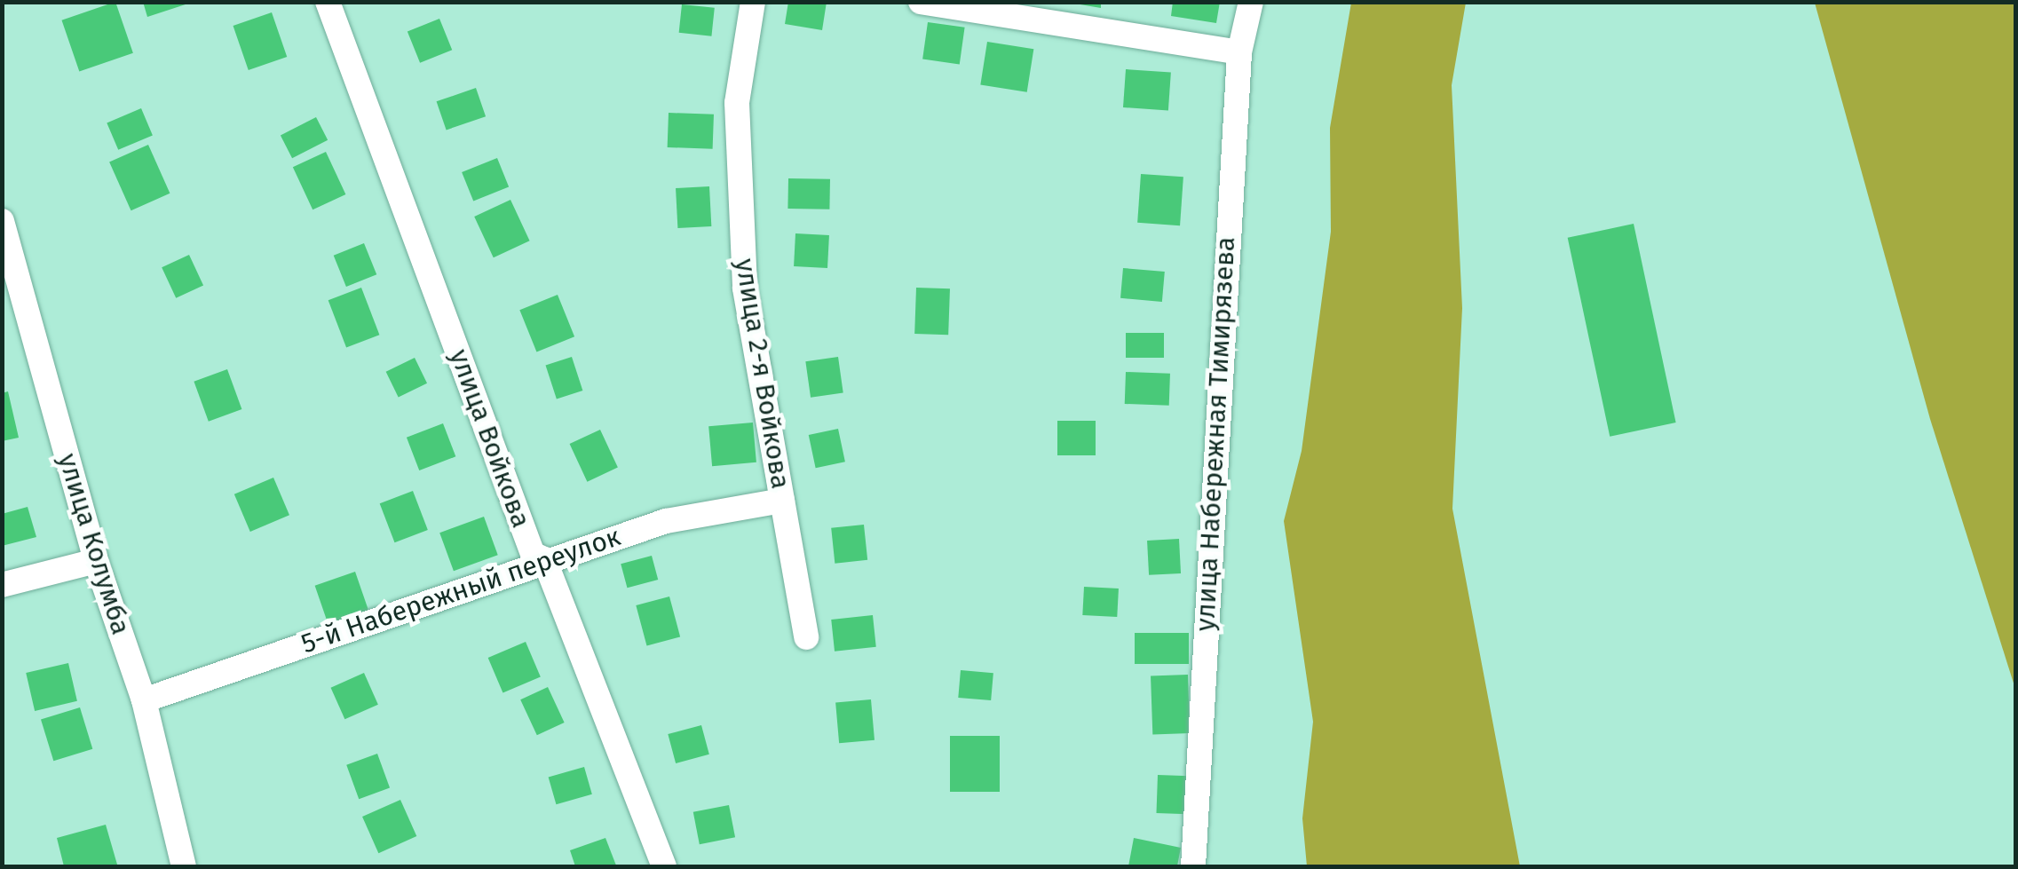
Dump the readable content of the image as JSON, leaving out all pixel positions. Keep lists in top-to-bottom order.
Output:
{
  "streets": {
    "street": [
      "улица 2-я Войкова",
      "улица Набережная Тимирязева",
      "улица Войкова",
      "улица Колумба",
      "5-й Набережный переулок"
    ]
  },
  "crossings": [
    ["улица 2-я Войкова", "5-й Набережный переулок"],
    ["улица Войкова", "5-й Набережный переулок"],
    ["улица Колумба", "5-й Набережный переулок"]
  ]
}
